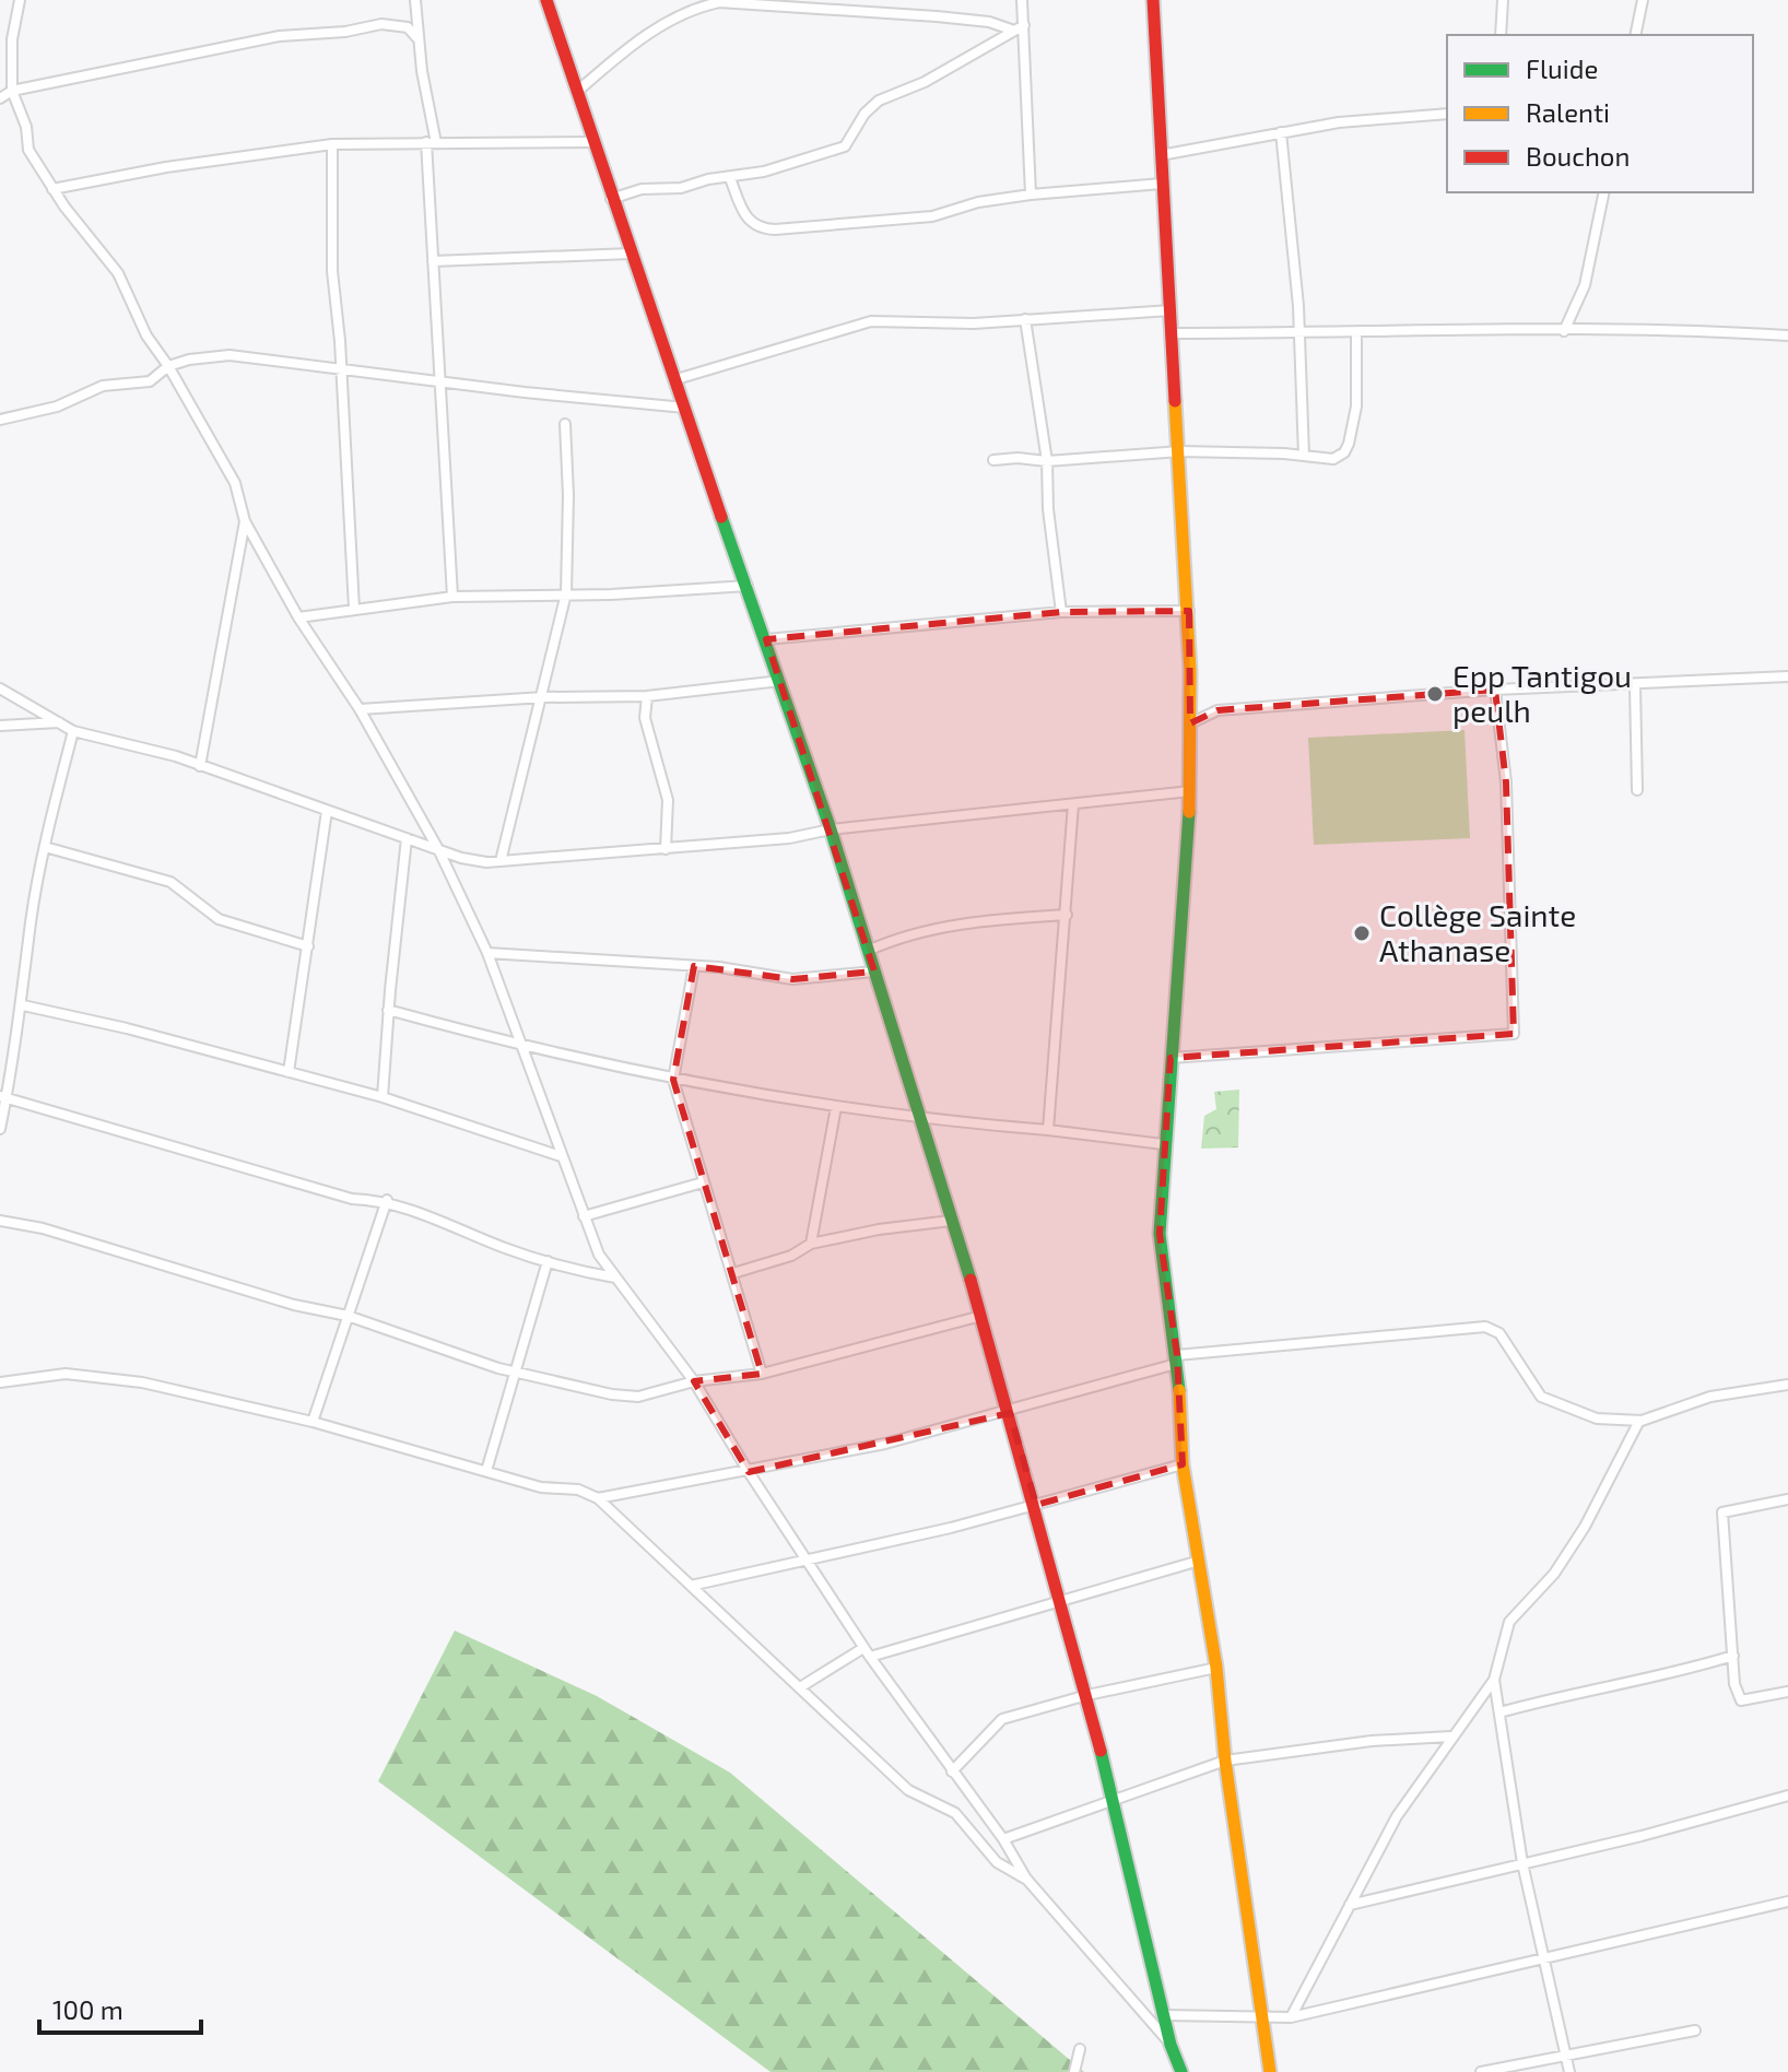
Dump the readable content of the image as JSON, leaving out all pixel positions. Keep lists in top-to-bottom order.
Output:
{
  "places": ["Epp Tantigou peulh", "Collège Sainte Athanase"],
  "legend": ["Fluide", "Ralenti", "Bouchon"],
  "scale_bar": "100 m"
}
